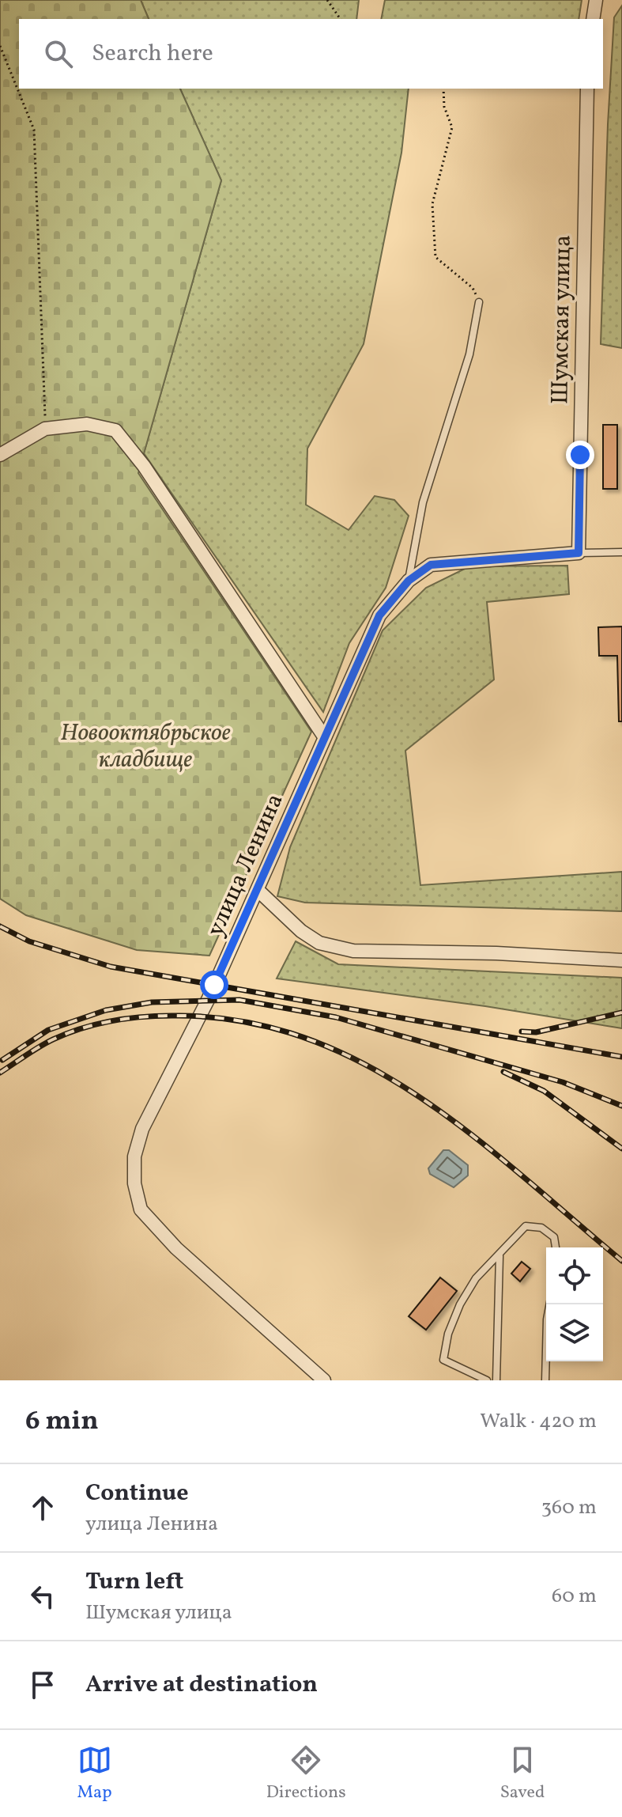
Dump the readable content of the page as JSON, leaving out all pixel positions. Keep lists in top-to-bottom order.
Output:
{
  "streets": {
    "street": ["Шумская улица", "улица Ленина"]
  },
  "crossings": [
    ["Шумская улица", "улица Ленина"]
  ],
  "parks": ["Новооктябрьское кладбище"],
  "page": {
    "search": "Search here",
    "heading": ["6 min", "Walk · 420 m"],
    "list": [
      ["Continue", "улица Ленина", "360 m"],
      ["Turn left", "Шумская улица", "60 m"],
      "Arrive at destination"
    ],
    "nav": ["Map", "Directions", "Saved"]
  }
}
